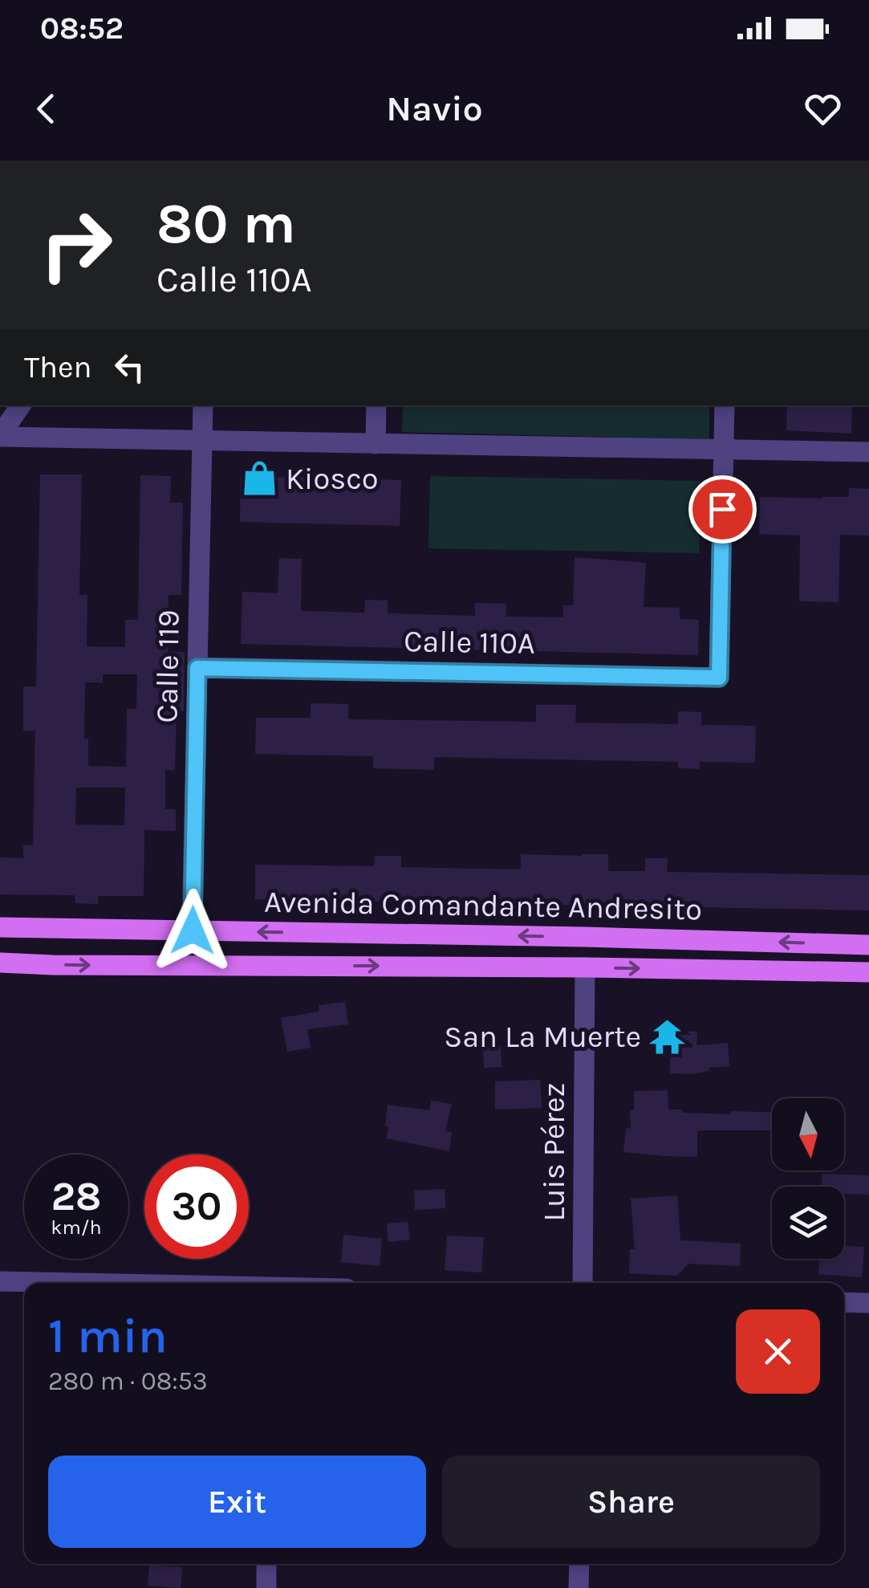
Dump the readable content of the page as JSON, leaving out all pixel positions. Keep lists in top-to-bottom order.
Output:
{
  "streets": {
    "main road": ["Avenida Comandante Andresito"],
    "street": ["Calle 110A", "Calle 119", "Luis Pérez"]
  },
  "crossings": [
    ["Calle 110A", "Calle 119"],
    ["Calle 119", "Avenida Comandante Andresito"],
    ["Avenida Comandante Andresito", "Luis Pérez"]
  ],
  "places": {
    "shop": ["Kiosco"],
    "temple": ["San La Muerte"]
  },
  "north": "bottom",
  "page": {
    "status": "08:52",
    "header": "Navio",
    "turn": ["80 m", "Calle 110A"],
    "then": "Then",
    "speed": "28 km/h",
    "limit": "30",
    "heading": ["1 min", "280 m · 08:53"],
    "buttons": ["Exit", "Share"]
  }
}
